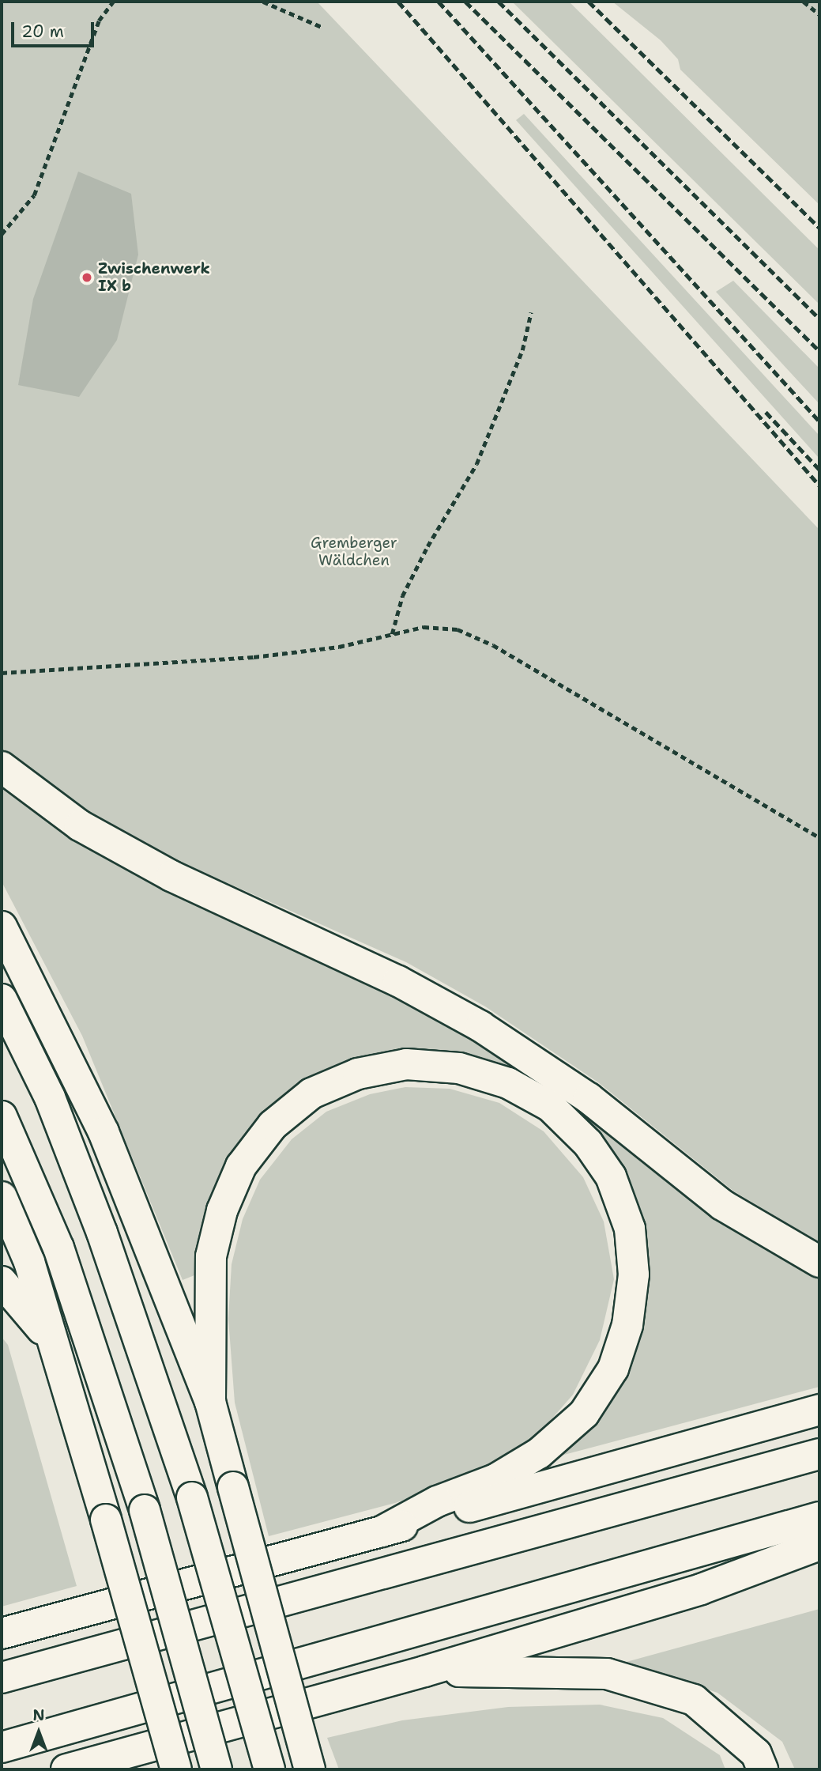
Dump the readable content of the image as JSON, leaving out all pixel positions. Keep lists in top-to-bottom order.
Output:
{
  "parks": ["Gremberger Wäldchen"],
  "places": ["Zwischenwerk IX b"],
  "scale_bar": "20 m",
  "north": "top"
}
